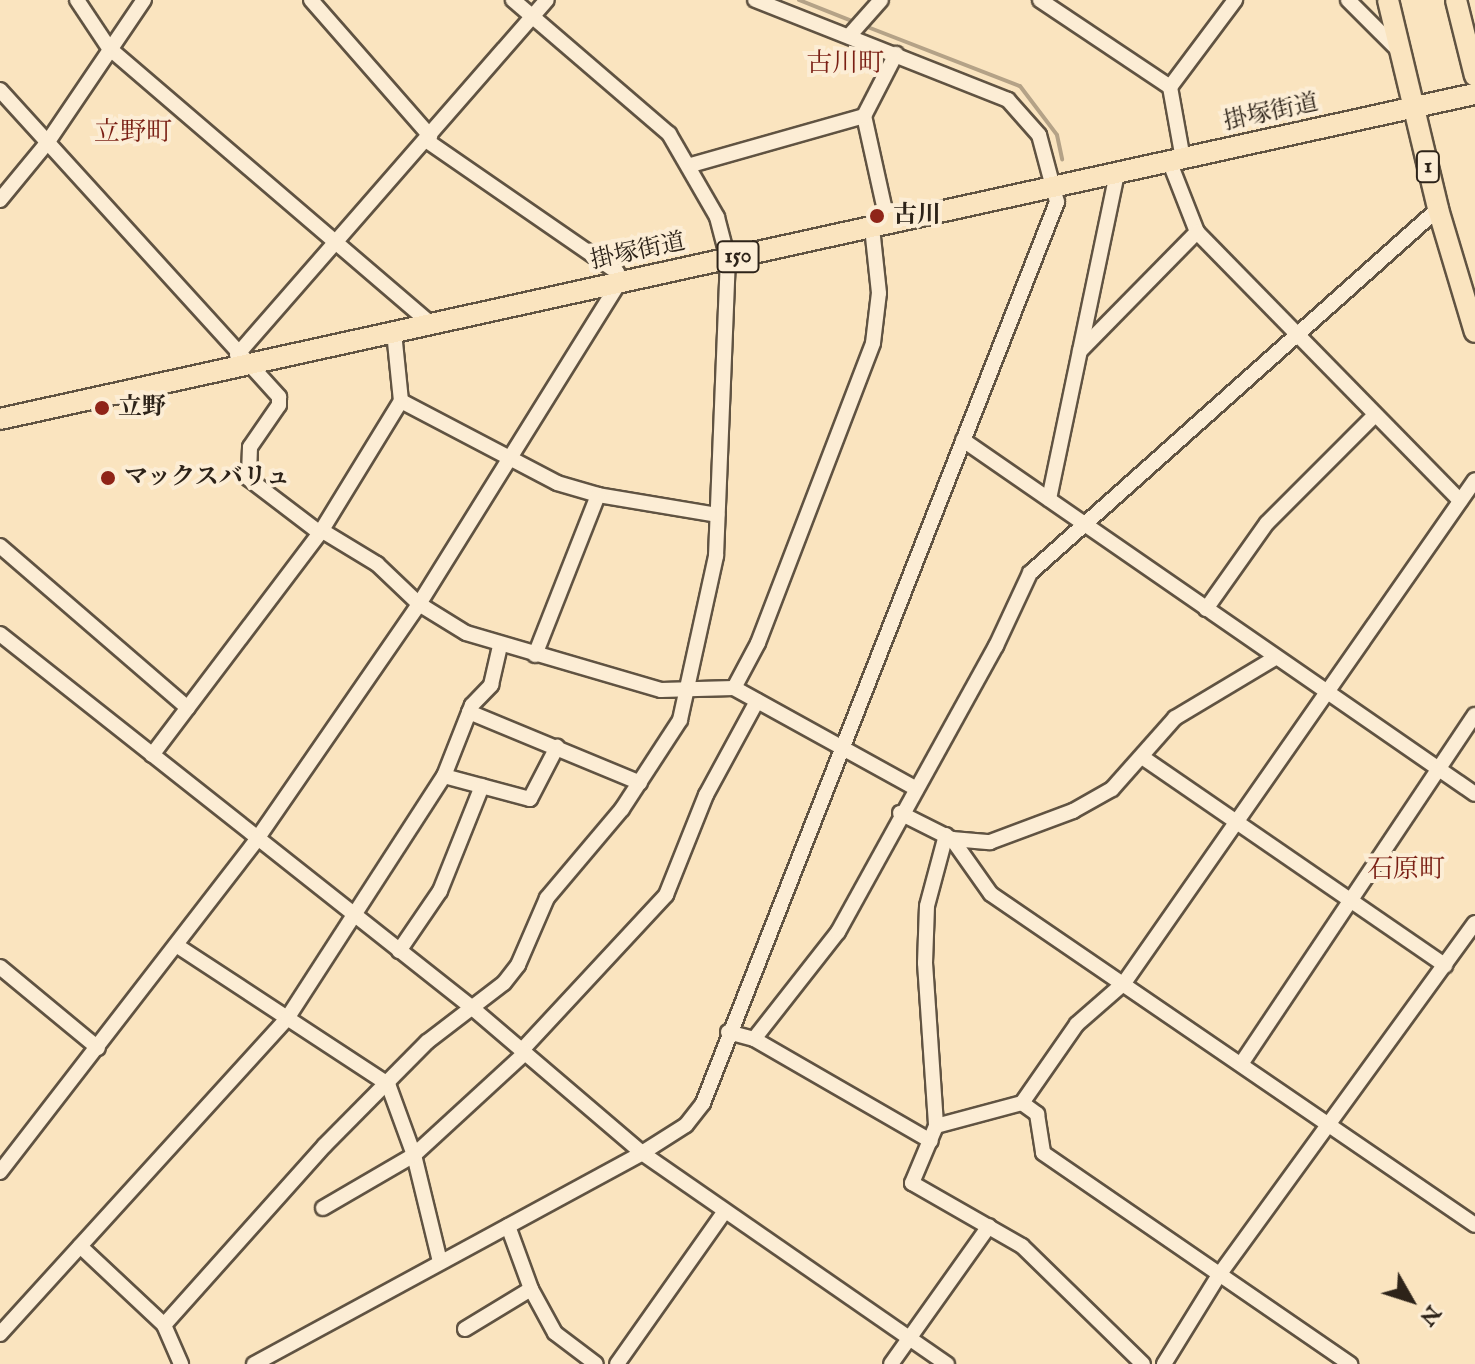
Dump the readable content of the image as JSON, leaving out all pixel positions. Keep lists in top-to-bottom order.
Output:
{
  "streets": {
    "highway": ["掛塚街道", "1", "150"]
  },
  "crossings": [
    ["掛塚街道", "1"]
  ],
  "districts": ["古川町", "立野町", "石原町"],
  "places": ["古川", "立野", "マックスバリュ"],
  "north": "bottom right"
}
